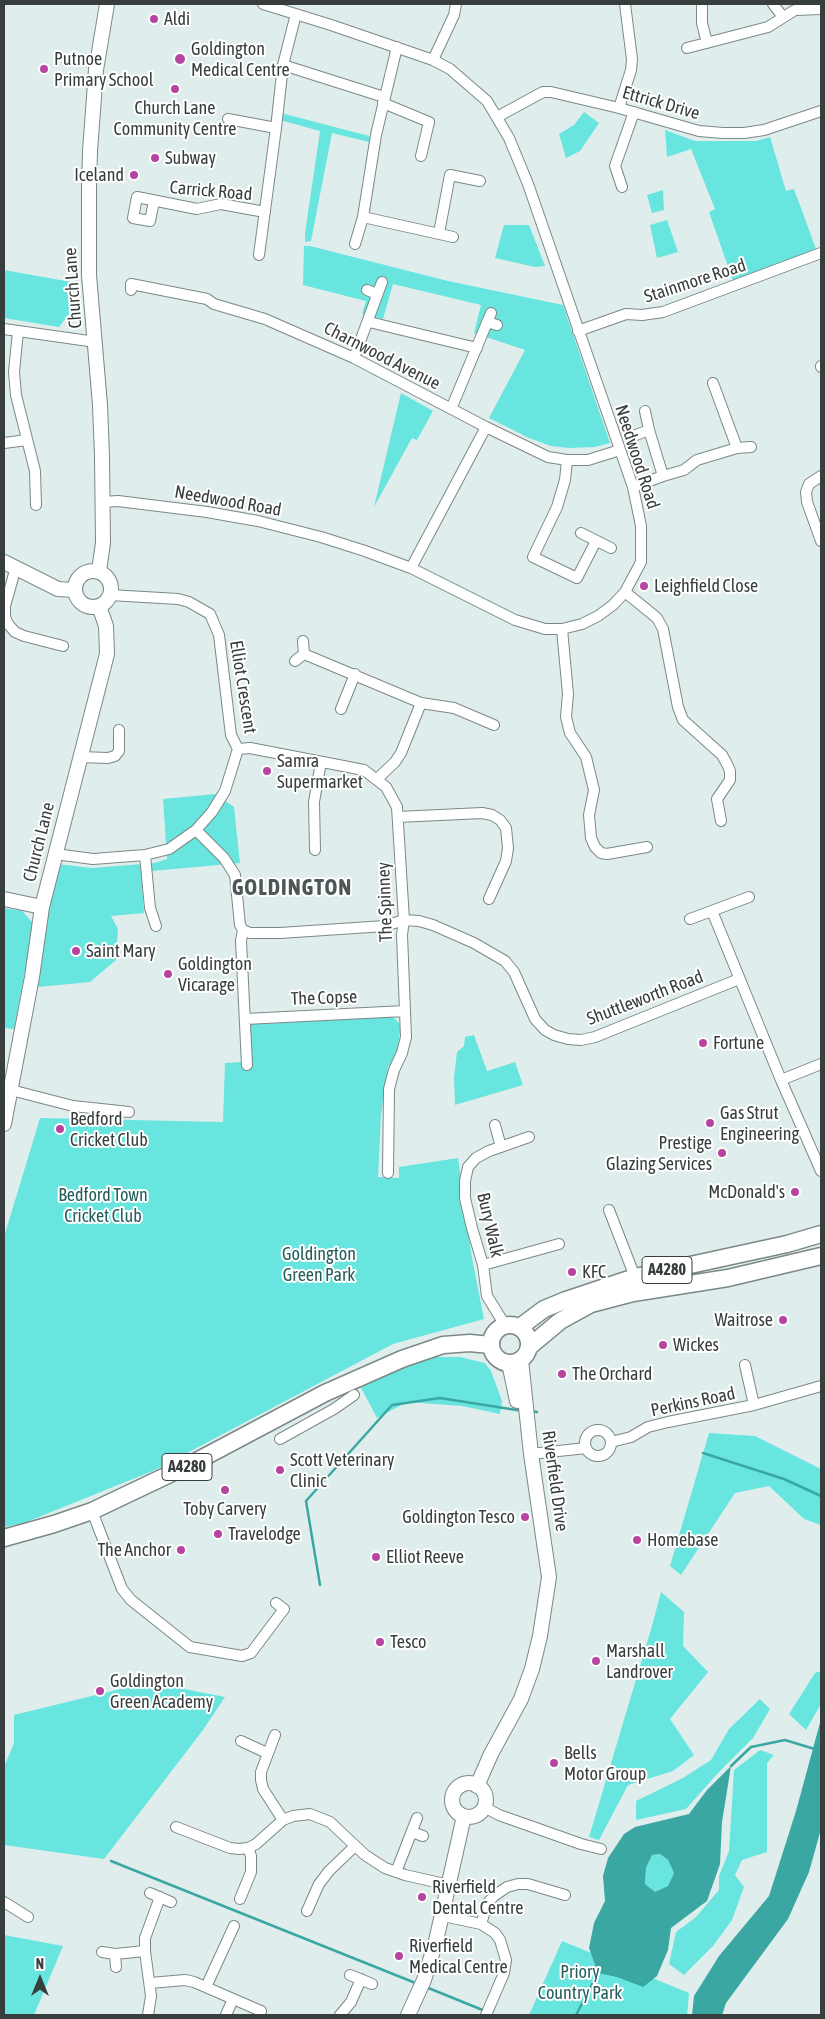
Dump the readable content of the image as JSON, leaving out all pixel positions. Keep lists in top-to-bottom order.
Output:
{
  "streets": {
    "main road": ["A4280"],
    "street": [
      "Ettrick Drive",
      "Carrick Road",
      "Stainmore Road",
      "Church Lane",
      "Charnwood Avenue",
      "Needwood Road",
      "Elliot Crescent",
      "The Spinney",
      "The Copse",
      "Shuttleworth Road",
      "Bury Walk",
      "Perkins Road",
      "Riverfield Drive"
    ]
  },
  "crossings": [
    ["Ettrick Drive", "Needwood Road"],
    ["Carrick Road", "Needwood Road"],
    ["Stainmore Road", "Needwood Road"],
    ["Church Lane", "Needwood Road"],
    ["Church Lane", "Elliot Crescent"],
    ["Charnwood Avenue", "Needwood Road"],
    ["Elliot Crescent", "The Spinney"],
    ["The Spinney", "The Copse"],
    ["The Spinney", "Shuttleworth Road"],
    ["Bury Walk", "A4280"],
    ["Bury Walk", "Riverfield Drive"],
    ["A4280", "Riverfield Drive"]
  ],
  "districts": ["GOLDINGTON"],
  "parks": ["Bedford Town Cricket Club", "Goldington Green Park", "Priory Country Park"],
  "places": [
    "Aldi",
    "Goldington Medical Centre",
    "Putnoe Primary School",
    "Church Lane Community Centre",
    "Subway",
    "Iceland",
    "Leighfield Close",
    "Samra Supermarket",
    "Saint Mary",
    "Goldington Vicarage",
    "Fortune",
    "Gas Strut Engineering",
    "Bedford Cricket Club",
    "Prestige Glazing Services",
    "McDonald's",
    "KFC",
    "Waitrose",
    "Wickes",
    "The Orchard",
    "Scott Veterinary Clinic",
    "Toby Carvery",
    "Goldington Tesco",
    "Travelodge",
    "Homebase",
    "The Anchor",
    "Elliot Reeve",
    "Tesco",
    "Marshall Landrover",
    "Goldington Green Academy",
    "Bells Motor Group",
    "Riverfield Dental Centre",
    "Riverfield Medical Centre"
  ],
  "north": "top"
}
